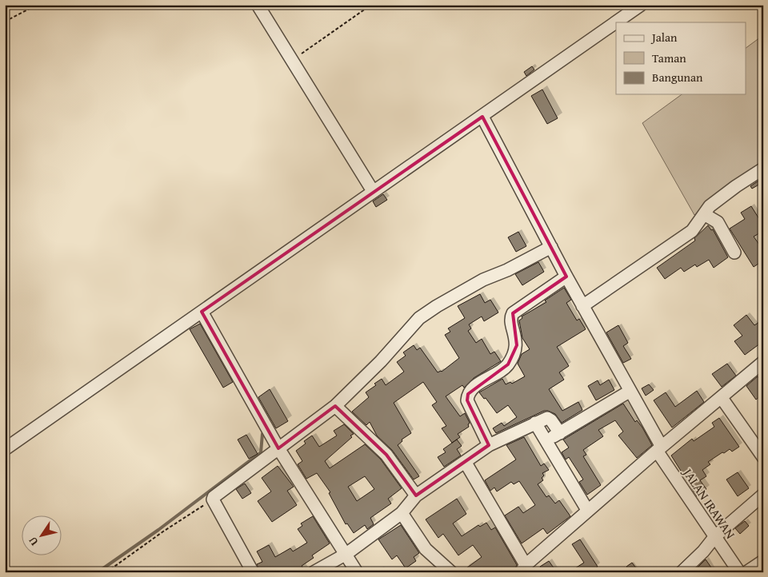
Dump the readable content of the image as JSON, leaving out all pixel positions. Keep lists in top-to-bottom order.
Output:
{
  "streets": {
    "street": ["JALAN IRAWAN"]
  },
  "legend": ["Jalan", "Taman", "Bangunan"],
  "north": "bottom left"
}
